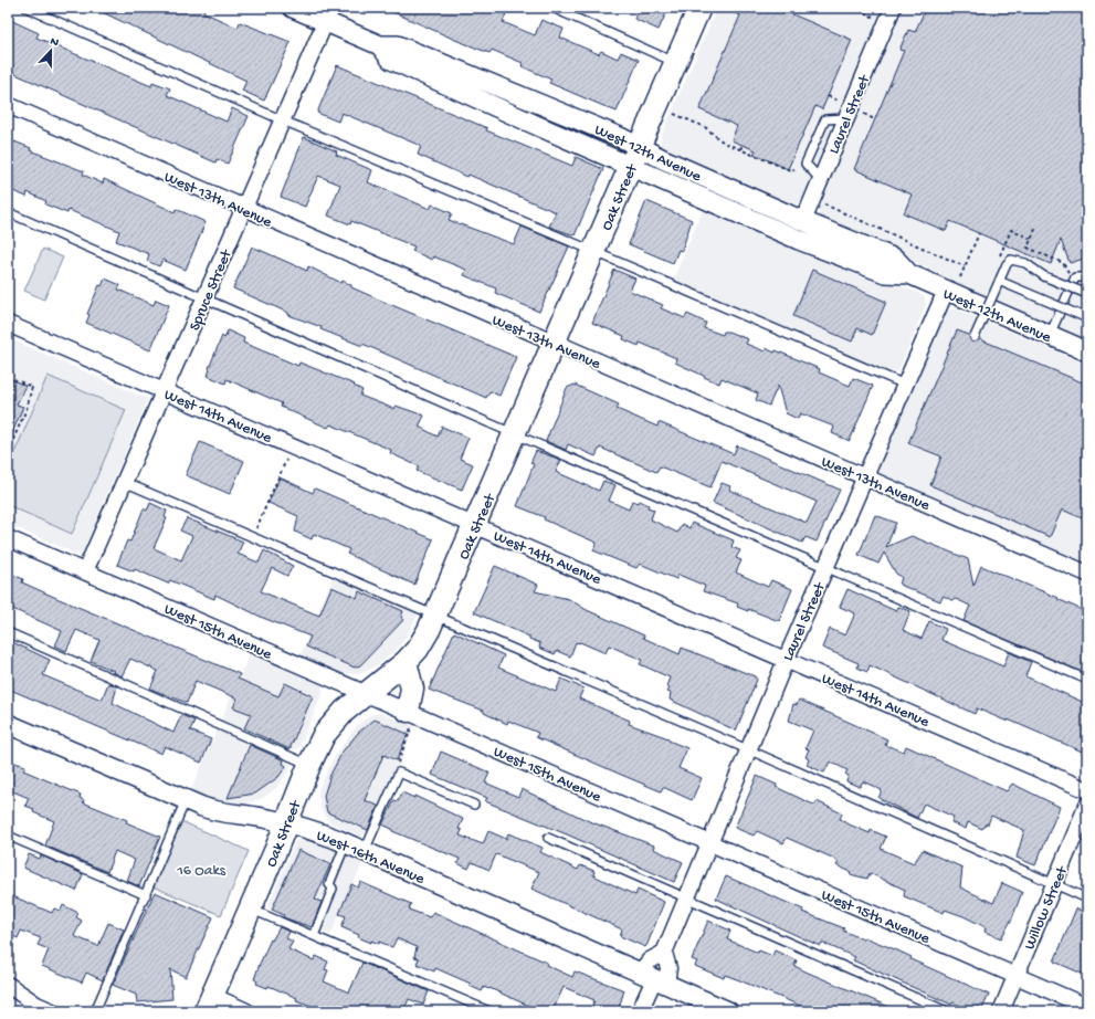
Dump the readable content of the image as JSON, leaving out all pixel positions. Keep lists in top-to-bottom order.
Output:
{
  "streets": {
    "main road": ["Oak Street"],
    "street": [
      "Laurel Street",
      "West 12th Avenue",
      "West 13th Avenue",
      "Spruce Street",
      "West 14th Avenue",
      "West 15th Avenue",
      "West 16th Avenue",
      "Willow Street"
    ]
  },
  "crossings": [
    ["Laurel Street", "West 12th Avenue"],
    ["Laurel Street", "West 13th Avenue"],
    ["Laurel Street", "West 14th Avenue"],
    ["Laurel Street", "West 15th Avenue"],
    ["West 12th Avenue", "Oak Street"],
    ["West 12th Avenue", "Spruce Street"],
    ["Oak Street", "West 13th Avenue"],
    ["Oak Street", "West 14th Avenue"],
    ["Oak Street", "West 15th Avenue"],
    ["Oak Street", "West 16th Avenue"],
    ["West 13th Avenue", "Spruce Street"],
    ["Spruce Street", "West 14th Avenue"],
    ["Spruce Street", "West 15th Avenue"],
    ["West 15th Avenue", "Willow Street"]
  ],
  "parks": ["16 Oaks"],
  "north": "top"
}
